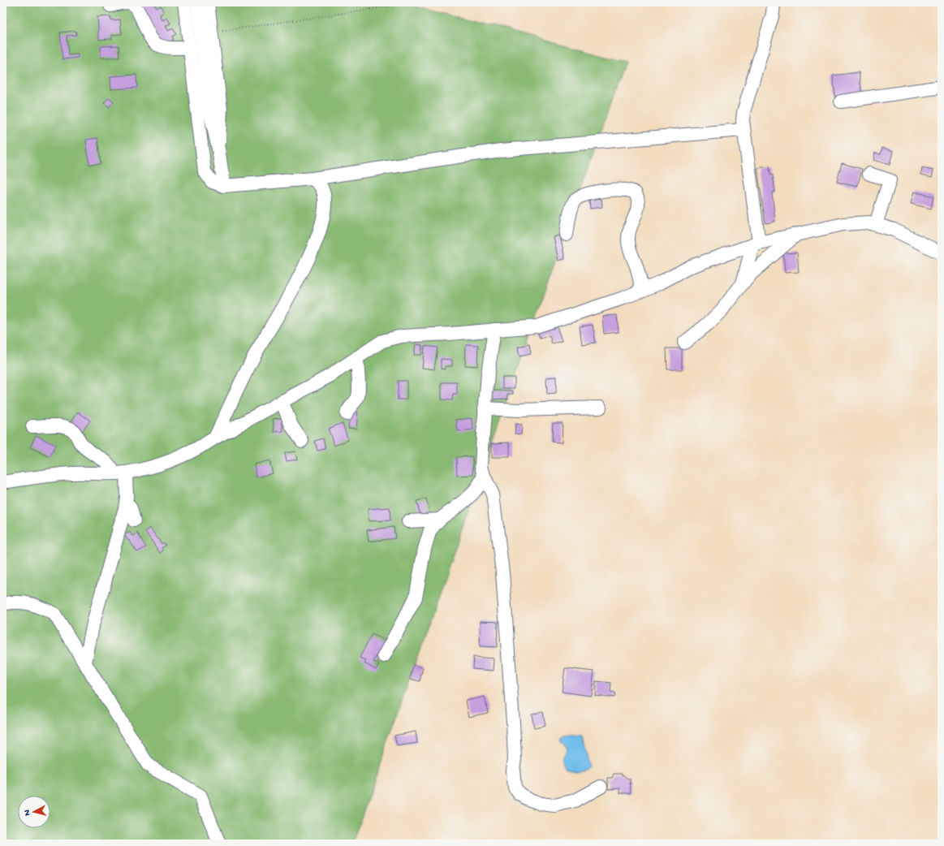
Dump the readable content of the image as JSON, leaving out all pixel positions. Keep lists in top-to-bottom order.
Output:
{
  "north": "left"
}
